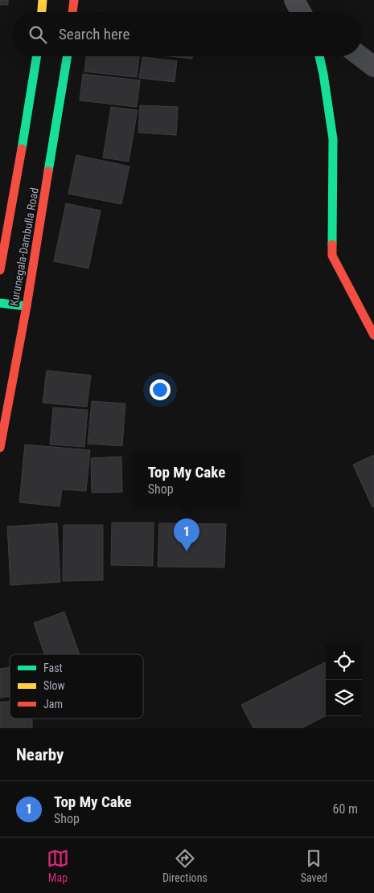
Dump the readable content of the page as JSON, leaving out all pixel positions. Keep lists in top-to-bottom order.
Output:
{
  "streets": {
    "main road": ["Kurunegala-Dambulla Road"]
  },
  "legend": ["Fast", "Slow", "Jam"],
  "page": {
    "search": "Search here",
    "popup": ["Top My Cake", "Shop"],
    "pins": "1",
    "heading": "Nearby",
    "list": [
      {
        "mark": "1",
        "name": "Top My Cake",
        "note": "Shop",
        "value": "60 m"
      }
    ],
    "nav": ["Map", "Directions", "Saved"]
  }
}
